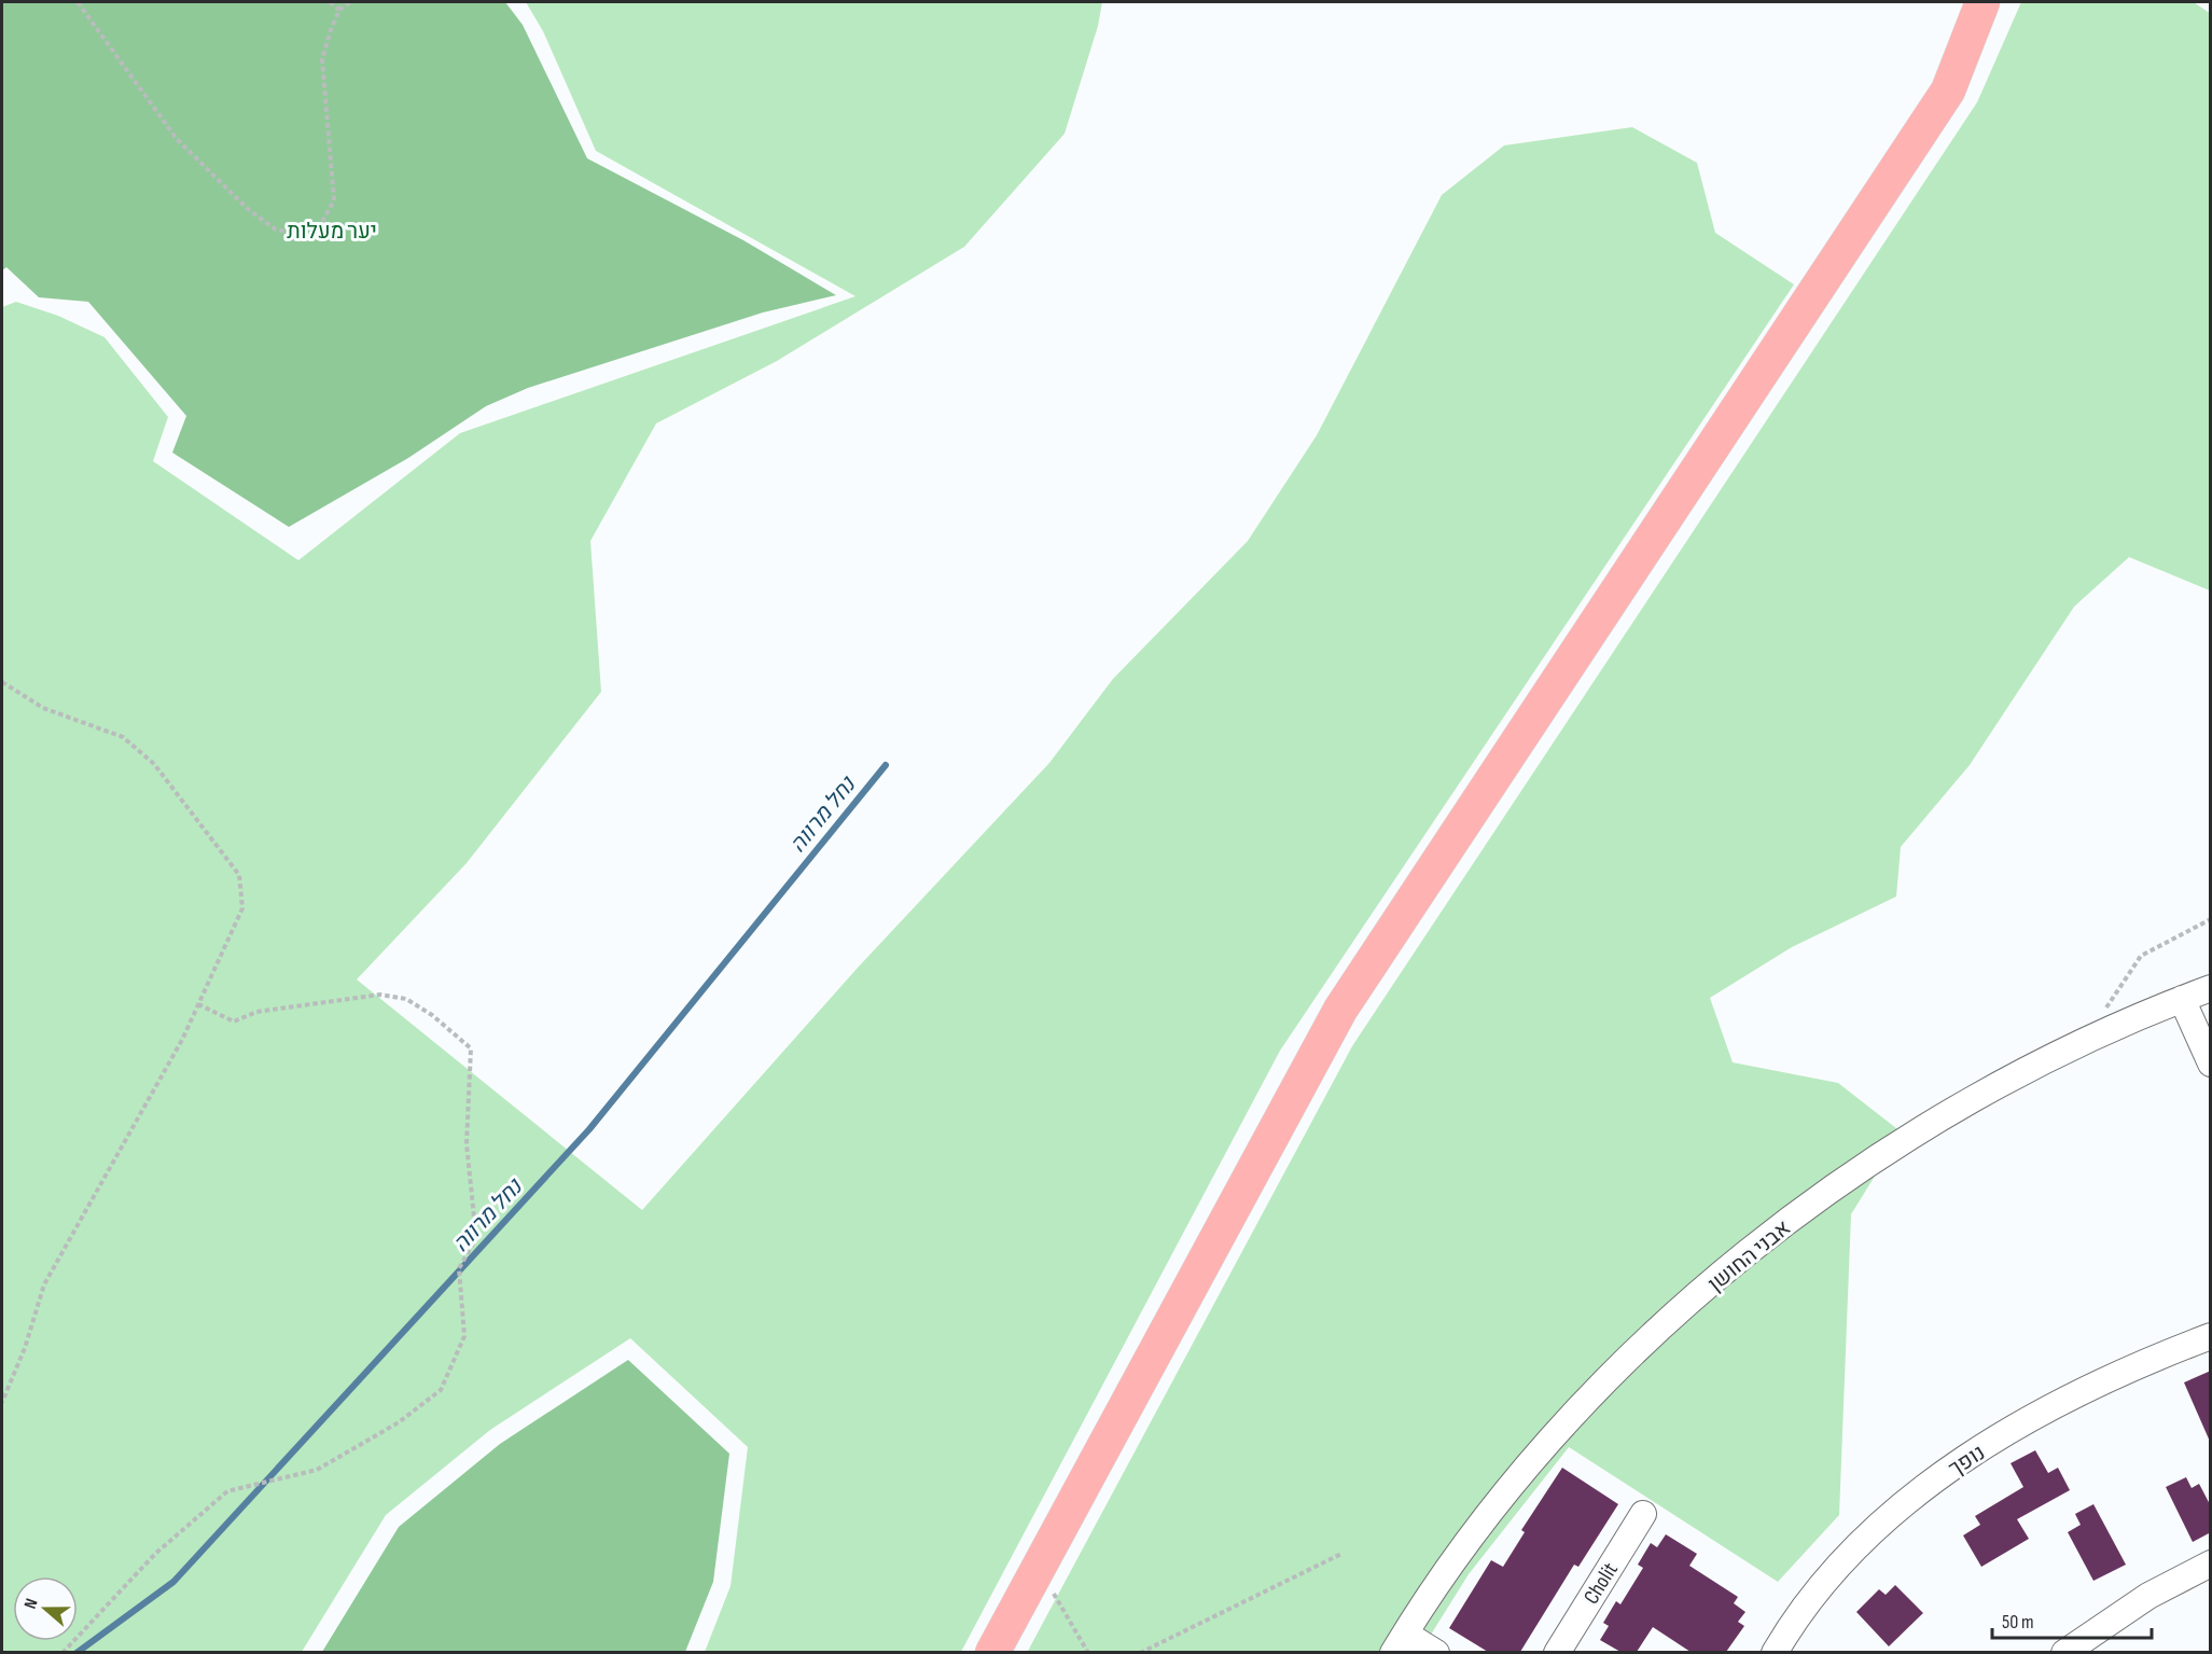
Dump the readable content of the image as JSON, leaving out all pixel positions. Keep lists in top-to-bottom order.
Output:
{
  "streets": {
    "street": ["אבני החושן", "נופך", "Cholit"]
  },
  "water": ["נחל מרווה"],
  "parks": ["יער מעלות"],
  "scale_bar": "50 m",
  "north": "left"
}
